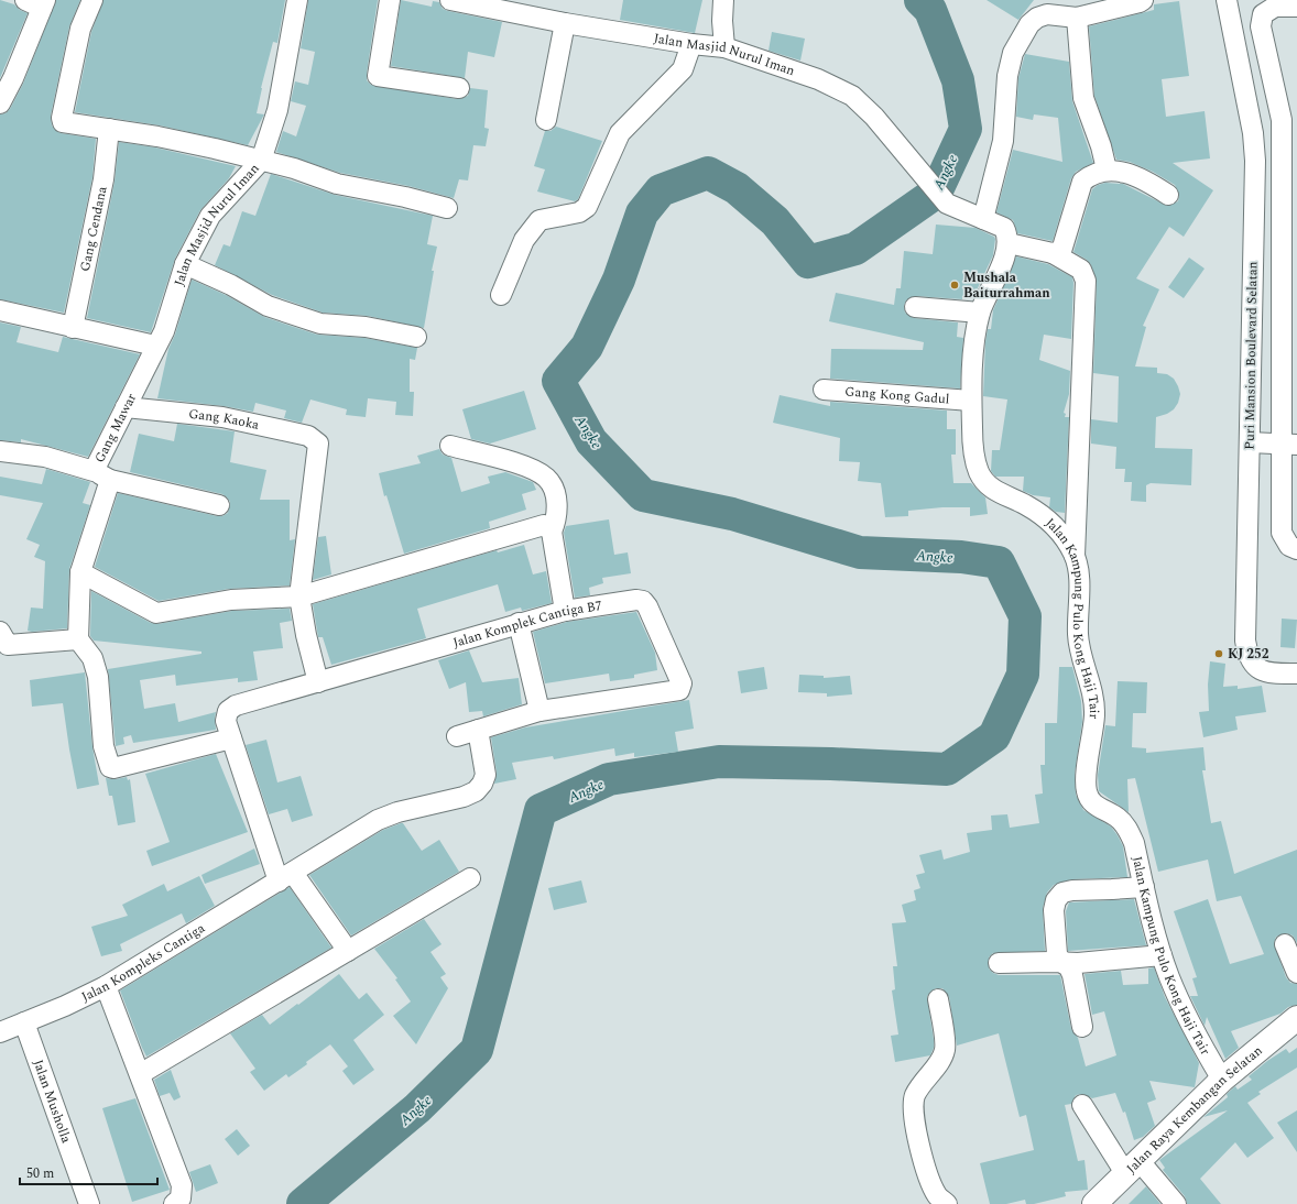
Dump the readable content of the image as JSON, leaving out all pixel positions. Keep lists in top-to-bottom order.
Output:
{
  "streets": {
    "main road": ["Jalan Raya Kembangan Selatan"],
    "street": [
      "Jalan Masjid Nurul Iman",
      "Gang Cendana",
      "Puri Mansion Boulevard Selatan",
      "Gang Kong Gadul",
      "Gang Kaoka",
      "Gang Mawar",
      "Jalan Kampung Pulo Kong Haji Tair",
      "Jalan Komplek Cantiga B7",
      "Jalan Kompleks Cantiga",
      "Jalan Musholla"
    ]
  },
  "crossings": [
    ["Jalan Masjid Nurul Iman", "Gang Mawar"],
    ["Gang Kong Gadul", "Jalan Kampung Pulo Kong Haji Tair"],
    ["Gang Kaoka", "Gang Mawar"],
    ["Jalan Kampung Pulo Kong Haji Tair", "Jalan Raya Kembangan Selatan"],
    ["Jalan Komplek Cantiga B7", "Jalan Kompleks Cantiga"],
    ["Jalan Kompleks Cantiga", "Jalan Musholla"]
  ],
  "water": ["Angke"],
  "places": ["Mushala Baiturrahman", "KJ 252"],
  "scale_bar": "50 m"
}
